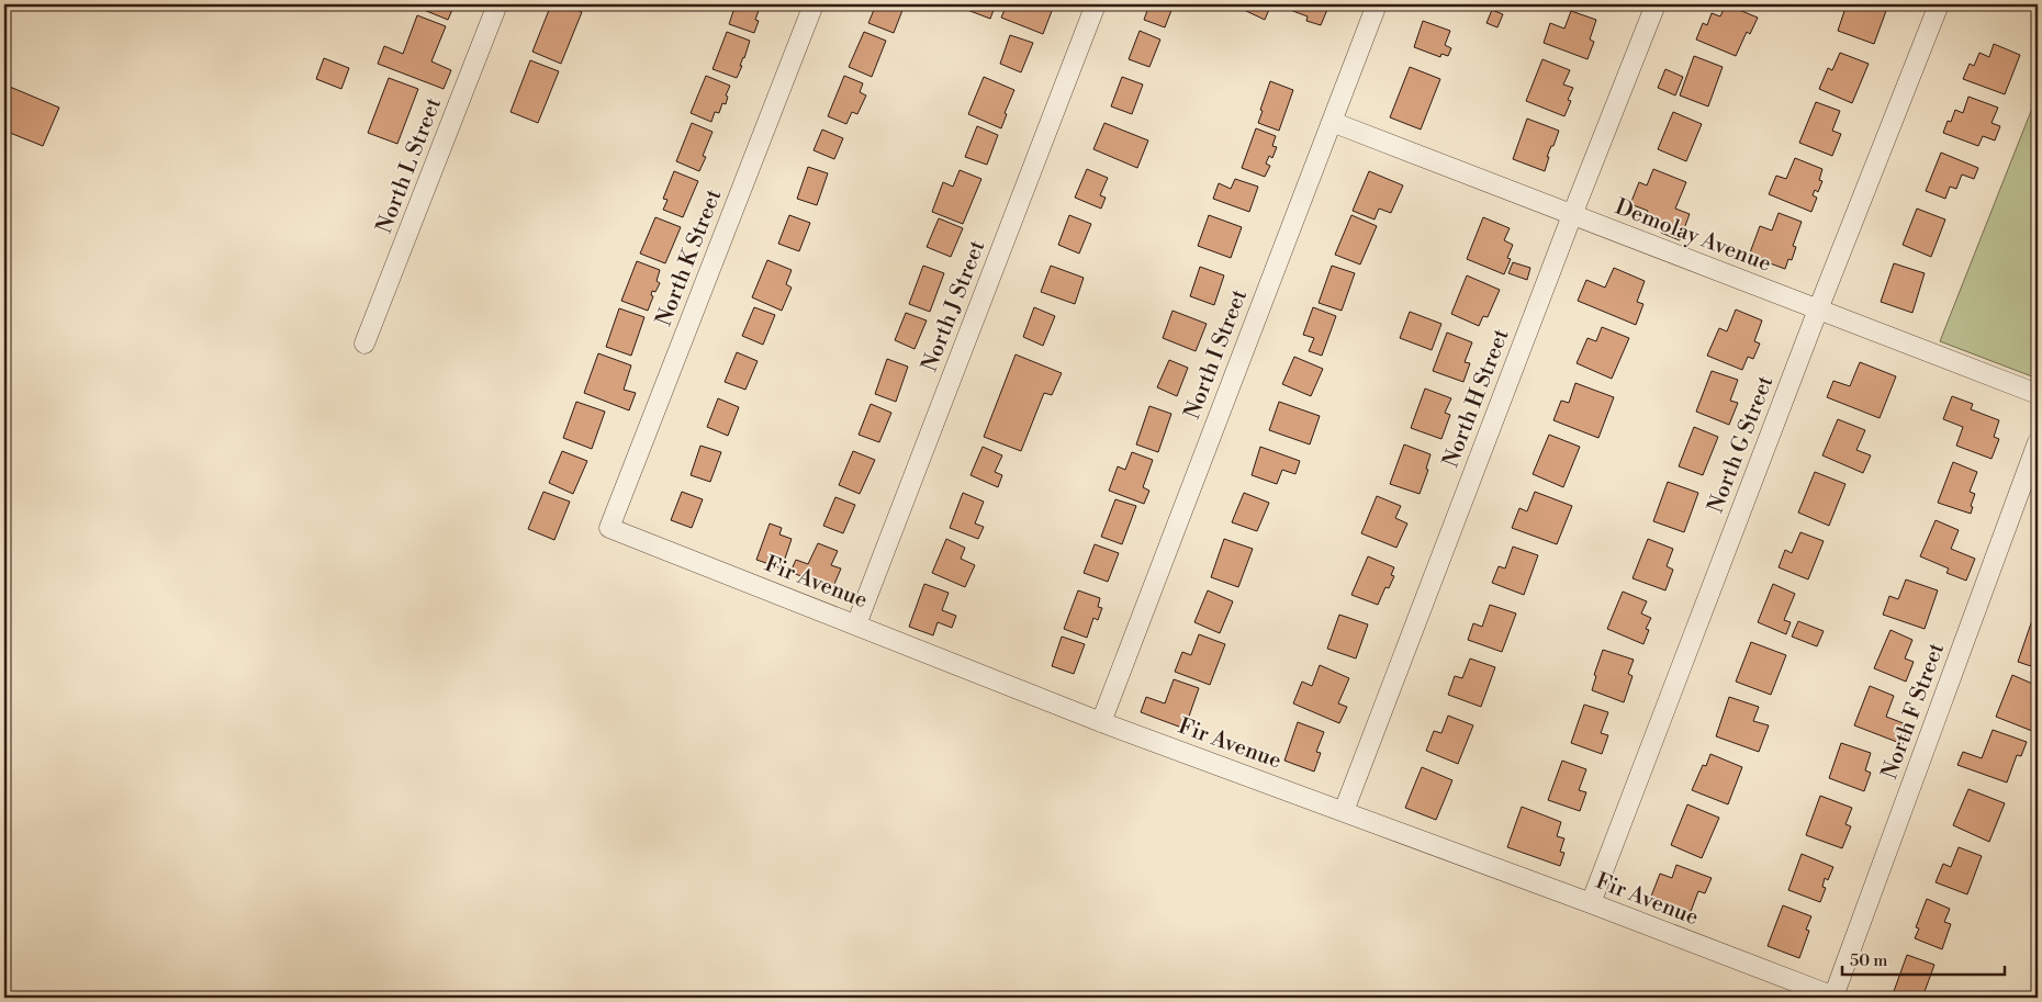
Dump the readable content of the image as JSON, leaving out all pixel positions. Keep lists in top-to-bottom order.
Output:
{
  "streets": {
    "street": [
      "North L Street",
      "Demolay Avenue",
      "North K Street",
      "North J Street",
      "North I Street",
      "North H Street",
      "North G Street",
      "Fir Avenue",
      "North F Street"
    ]
  },
  "crossings": [
    ["Demolay Avenue", "North I Street"],
    ["Demolay Avenue", "North H Street"],
    ["Demolay Avenue", "North G Street"],
    ["North K Street", "Fir Avenue"],
    ["North J Street", "Fir Avenue"],
    ["North I Street", "Fir Avenue"],
    ["North H Street", "Fir Avenue"],
    ["North G Street", "Fir Avenue"],
    ["Fir Avenue", "North F Street"]
  ],
  "scale_bar": "50 m"
}
